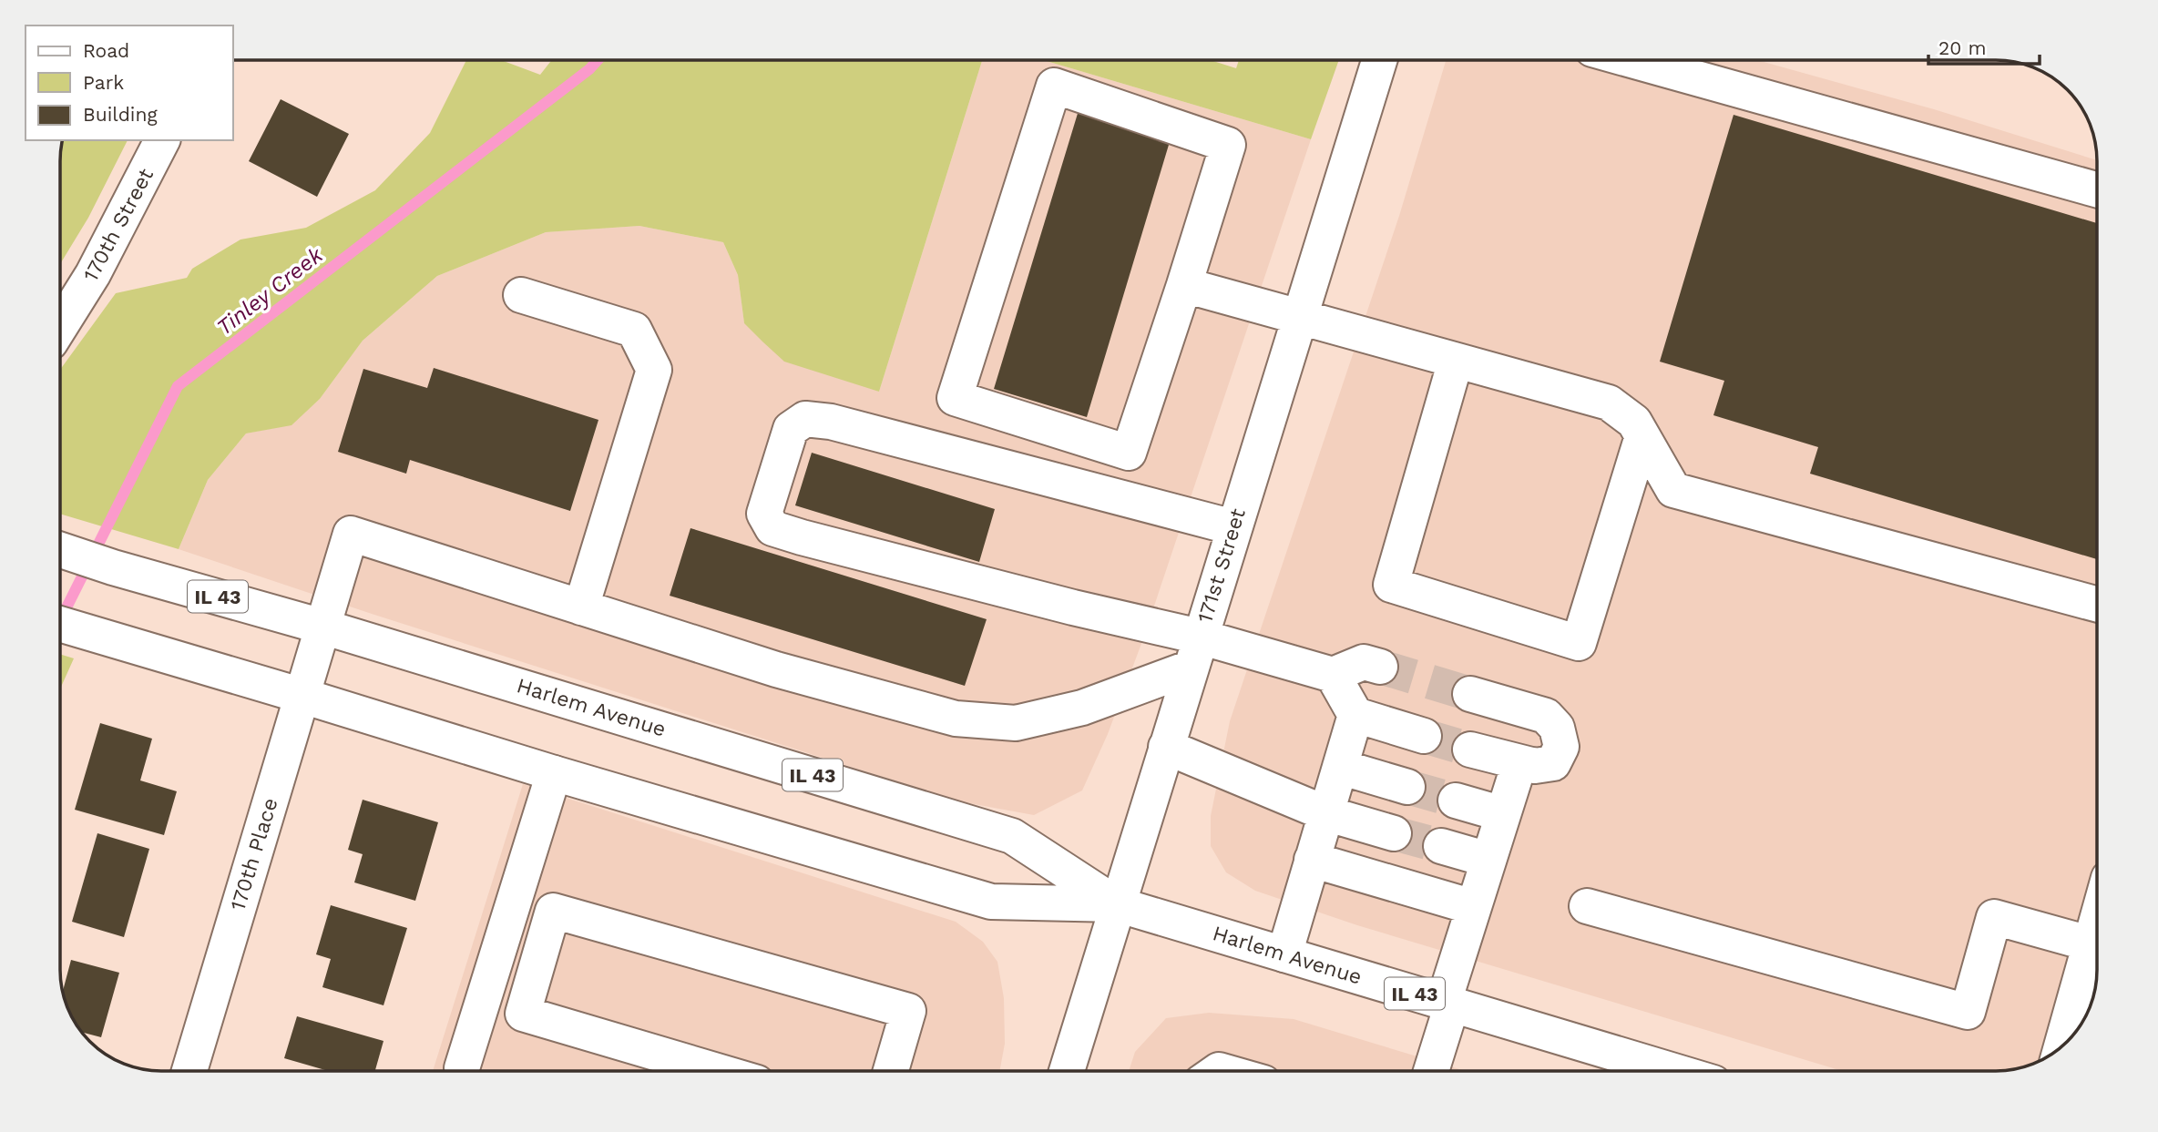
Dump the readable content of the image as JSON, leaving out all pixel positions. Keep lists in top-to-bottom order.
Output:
{
  "streets": {
    "main road": [
      "170th Street",
      "171st Street",
      "IL 43",
      "Harlem Avenue",
      "170th Place"
    ]
  },
  "crossings": [
    ["171st Street", "Harlem Avenue"],
    ["Harlem Avenue", "170th Place"]
  ],
  "water": ["Tinley Creek"],
  "legend": ["Road", "Park", "Building"],
  "scale_bar": "20 m"
}
